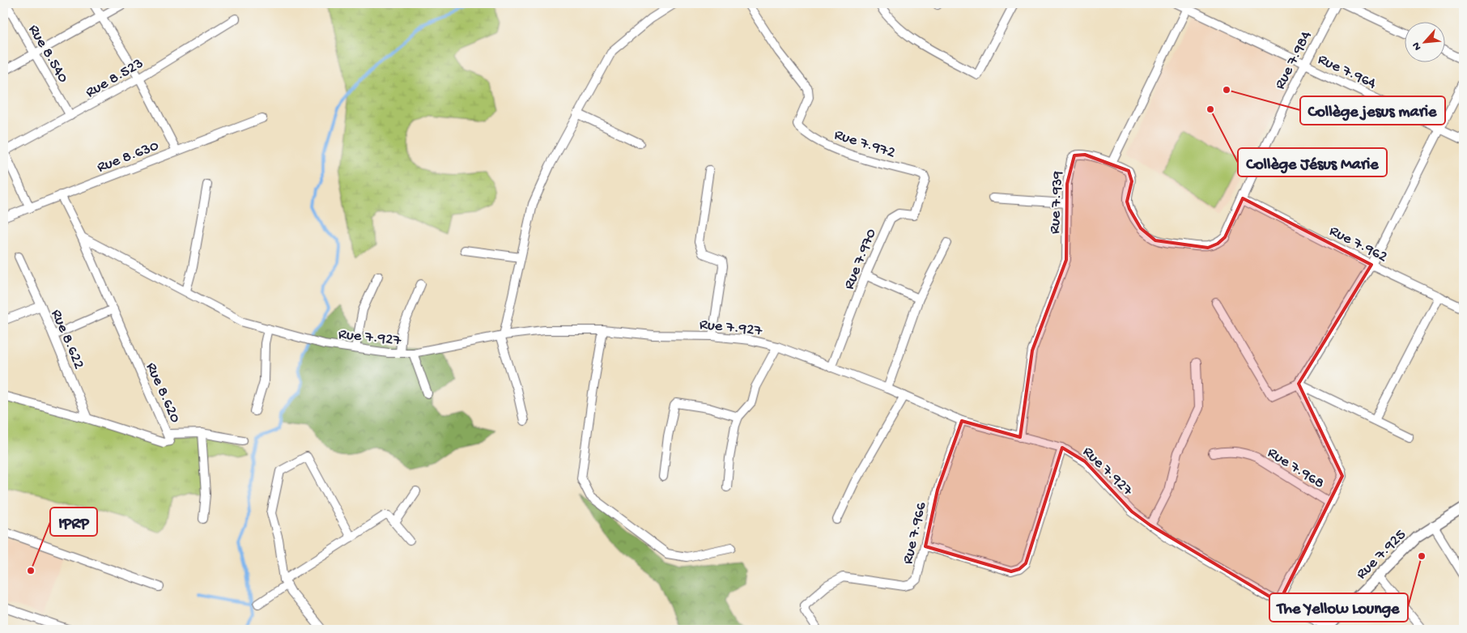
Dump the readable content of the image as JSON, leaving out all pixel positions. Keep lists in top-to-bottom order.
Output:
{
  "streets": {
    "street": [
      "Rue 8.540",
      "Rue 7.984",
      "Rue 7.964",
      "Rue 8.523",
      "Rue 7.972",
      "Rue 8.630",
      "Rue 7.939",
      "Rue 7.962",
      "Rue 7.970",
      "Rue 7.927",
      "Rue 8.622",
      "Rue 8.620",
      "Rue 7.968",
      "Rue 7.966",
      "Rue 7.925"
    ]
  },
  "crossings": [
    ["Rue 8.540", "Rue 8.523"],
    ["Rue 7.984", "Rue 7.964"],
    ["Rue 7.984", "Rue 7.939"],
    ["Rue 7.984", "Rue 7.962"],
    ["Rue 7.972", "Rue 7.970"],
    ["Rue 8.630", "Rue 8.620"],
    ["Rue 7.939", "Rue 7.927"],
    ["Rue 7.970", "Rue 7.927"],
    ["Rue 7.927", "Rue 8.620"],
    ["Rue 7.927", "Rue 7.968"],
    ["Rue 7.927", "Rue 7.966"],
    ["Rue 7.927", "Rue 7.925"],
    ["Rue 8.622", "Rue 8.620"]
  ],
  "places": [
    "Collège jesus marie",
    "Collège Jésus Marie",
    "The Yellow Lounge",
    "IPRP"
  ],
  "north": "bottom left"
}
